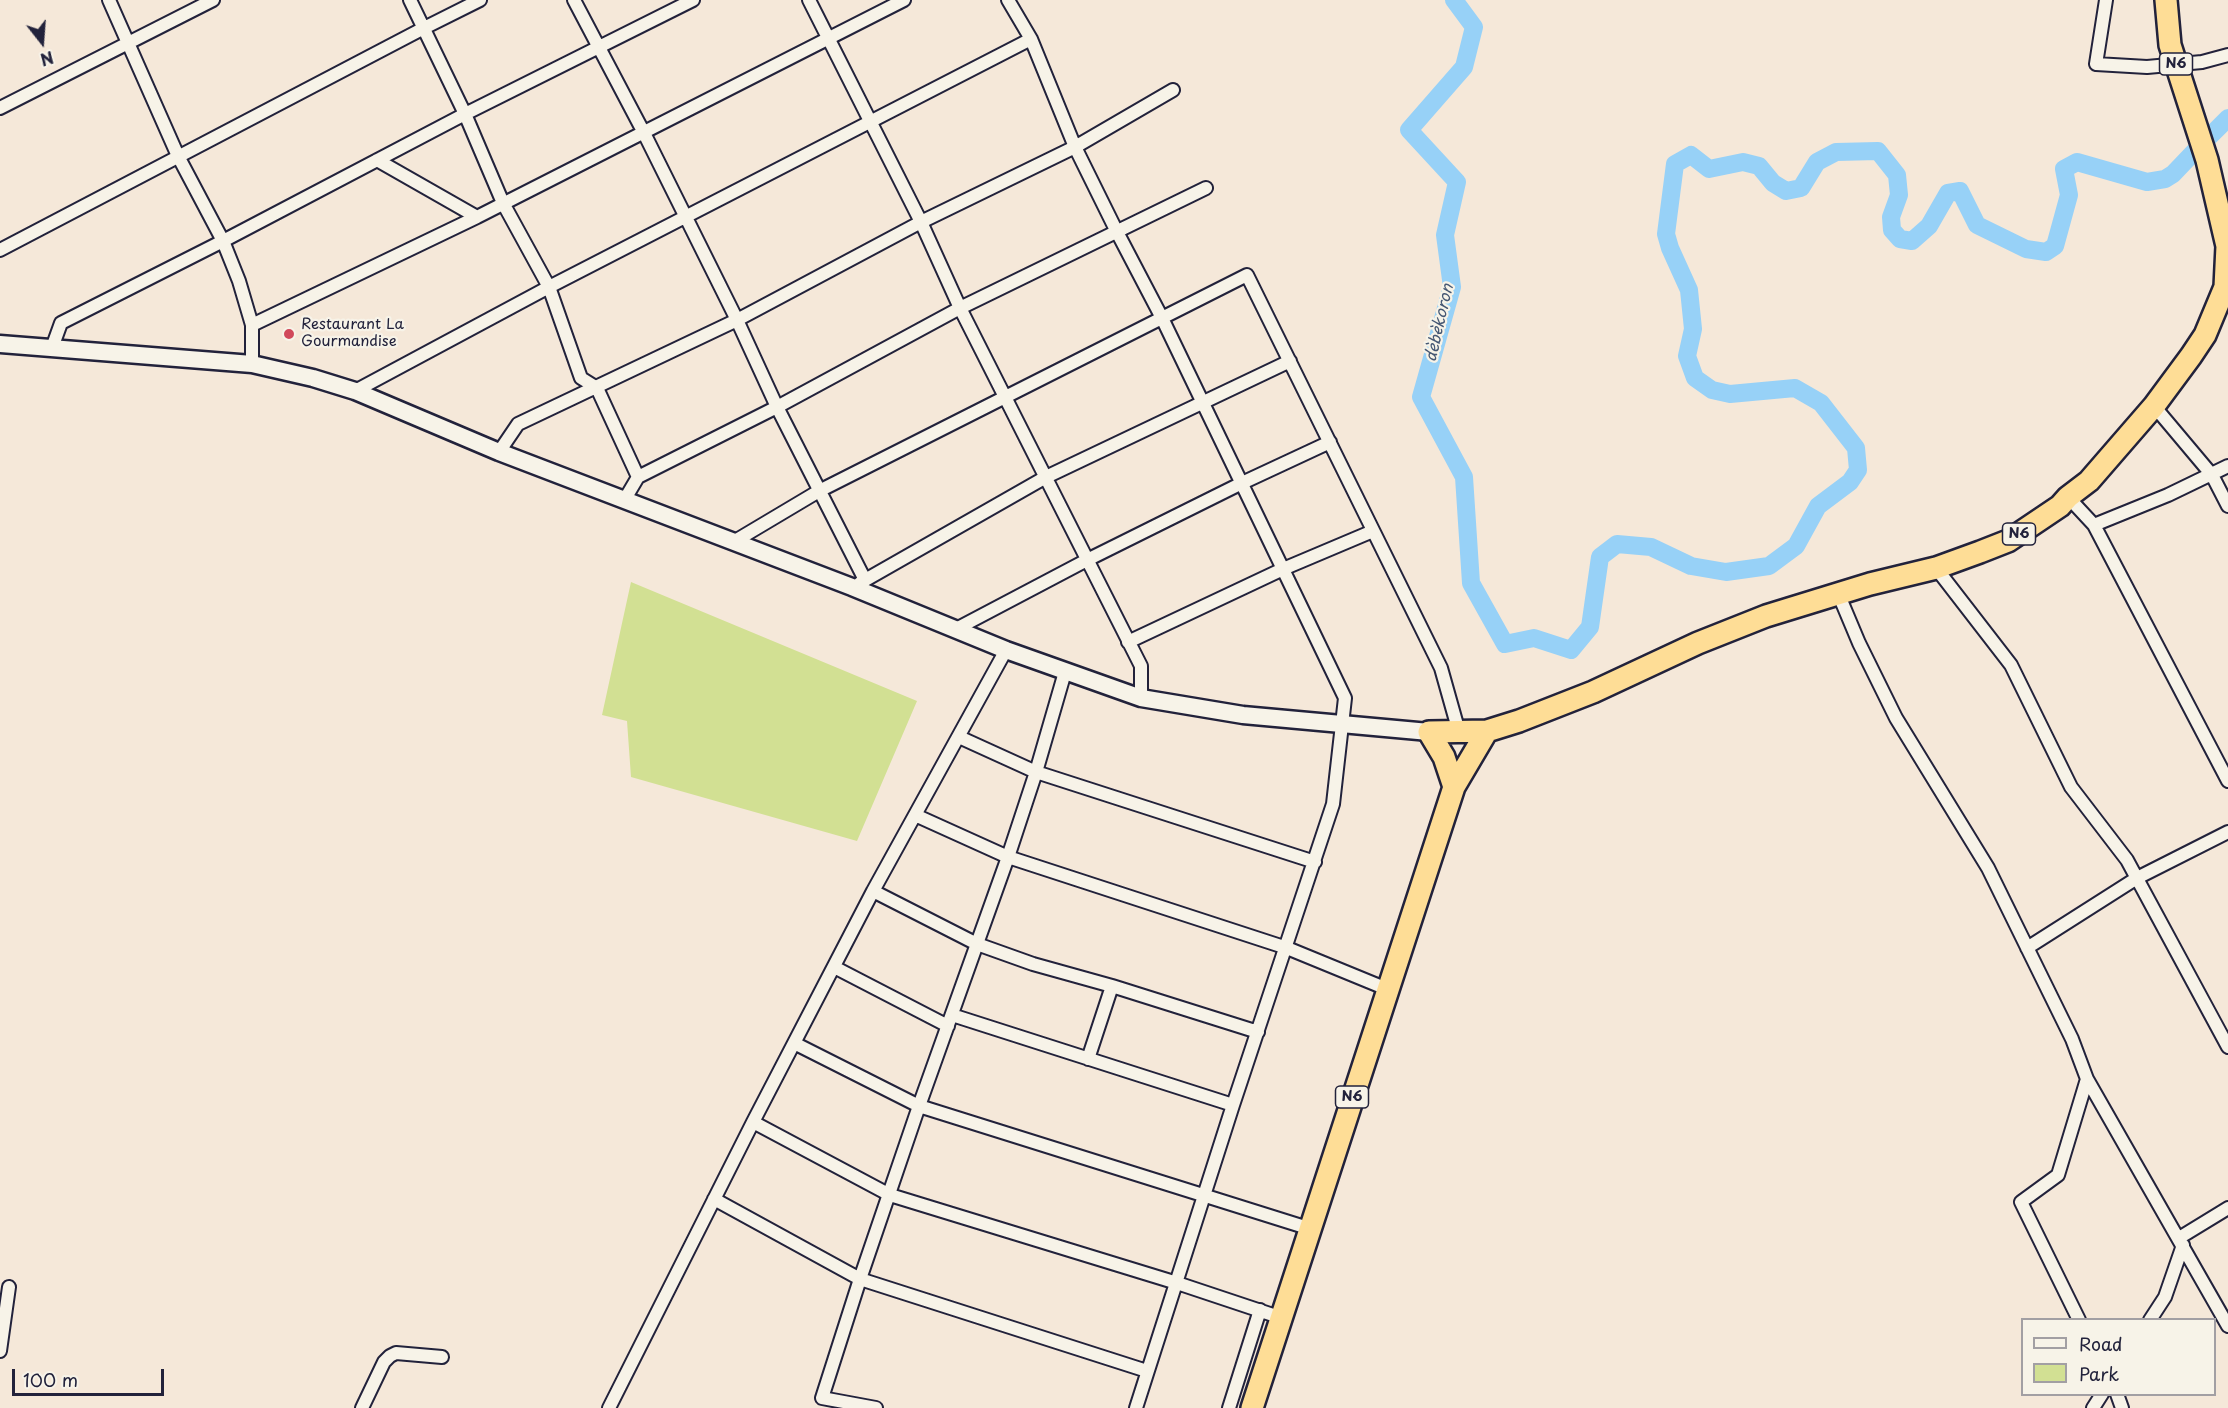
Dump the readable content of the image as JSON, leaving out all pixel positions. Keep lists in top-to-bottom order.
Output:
{
  "streets": {
    "highway": ["N6"]
  },
  "water": ["dèbèkoron"],
  "places": ["Restaurant La Gourmandise"],
  "legend": ["Road", "Park"],
  "scale_bar": "100 m",
  "north": "bottom"
}
